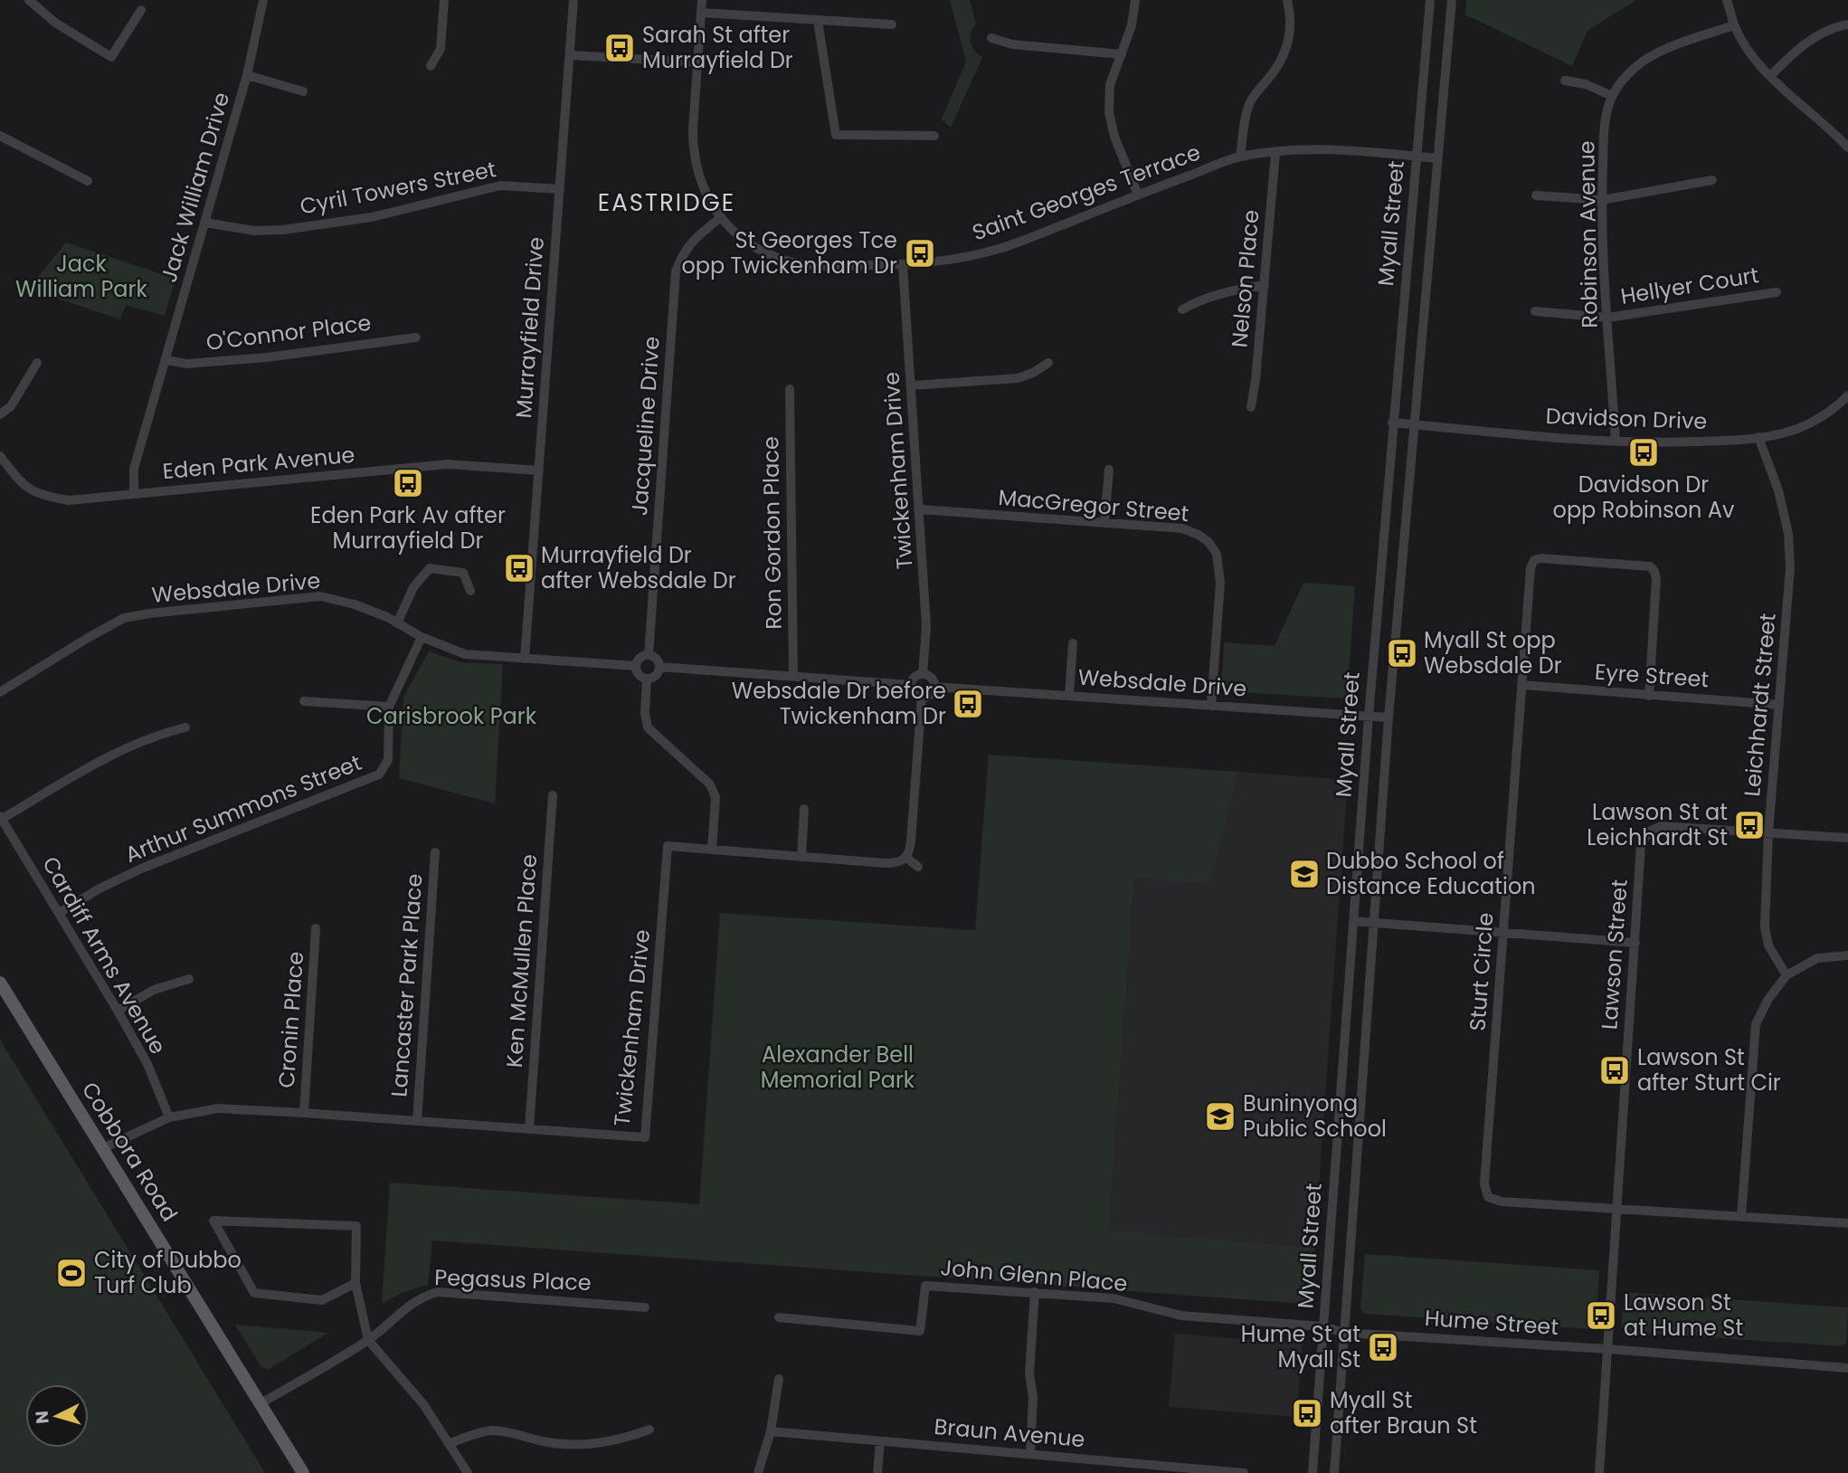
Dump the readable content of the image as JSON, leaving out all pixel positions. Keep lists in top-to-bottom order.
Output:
{
  "streets": {
    "main road": ["Cobbora Road"],
    "street": [
      "Jack William Drive",
      "Cyril Towers Street",
      "Saint Georges Terrace",
      "Myall Street",
      "Robinson Avenue",
      "Nelson Place",
      "Hellyer Court",
      "Murrayfield Drive",
      "O'Connor Place",
      "Davidson Drive",
      "Jacqueline Drive",
      "Eden Park Avenue",
      "Twickenham Drive",
      "MacGregor Street",
      "Ron Gordon Place",
      "Websdale Drive",
      "Eyre Street",
      "Leichhardt Street",
      "Arthur Summons Street",
      "Lawson Street",
      "Cardiff Arms Avenue",
      "Ken McMullen Place",
      "Sturt Circle",
      "Lancaster Park Place",
      "Cronin Place",
      "John Glenn Place",
      "Pegasus Place",
      "Hume Street",
      "Braun Avenue"
    ]
  },
  "crossings": [
    ["Jack William Drive", "Cyril Towers Street"],
    ["Jack William Drive", "O'Connor Place"],
    ["Jack William Drive", "Eden Park Avenue"],
    ["Cyril Towers Street", "Murrayfield Drive"],
    ["Saint Georges Terrace", "Myall Street"],
    ["Saint Georges Terrace", "Nelson Place"],
    ["Saint Georges Terrace", "Jacqueline Drive"],
    ["Saint Georges Terrace", "Twickenham Drive"],
    ["Myall Street", "Davidson Drive"],
    ["Myall Street", "Websdale Drive"],
    ["Myall Street", "John Glenn Place"],
    ["Myall Street", "Hume Street"],
    ["Robinson Avenue", "Hellyer Court"],
    ["Robinson Avenue", "Davidson Drive"],
    ["Murrayfield Drive", "Eden Park Avenue"],
    ["Murrayfield Drive", "Websdale Drive"],
    ["Davidson Drive", "Leichhardt Street"],
    ["Jacqueline Drive", "Websdale Drive"],
    ["Twickenham Drive", "MacGregor Street"],
    ["Twickenham Drive", "Websdale Drive"],
    ["Twickenham Drive", "Cardiff Arms Avenue"],
    ["Twickenham Drive", "Ken McMullen Place"],
    ["Twickenham Drive", "Lancaster Park Place"],
    ["Twickenham Drive", "Cronin Place"],
    ["Twickenham Drive", "Cobbora Road"],
    ["MacGregor Street", "Websdale Drive"],
    ["Websdale Drive", "Arthur Summons Street"],
    ["Eyre Street", "Leichhardt Street"],
    ["Eyre Street", "Sturt Circle"],
    ["Leichhardt Street", "Lawson Street"],
    ["Arthur Summons Street", "Cardiff Arms Avenue"],
    ["Lawson Street", "Sturt Circle"],
    ["Lawson Street", "Hume Street"],
    ["Cobbora Road", "Pegasus Place"],
    ["John Glenn Place", "Hume Street"]
  ],
  "districts": ["EASTRIDGE"],
  "parks": ["Jack William Park", "Carisbrook Park", "Alexander Bell Memorial Park"],
  "places": {
    "bus stop": [
      "Sarah St after Murrayfield Dr",
      "St Georges Tce opp Twickenham Dr",
      "Davidson Dr opp Robinson Av",
      "Eden Park Av after Murrayfield Dr",
      "Murrayfield Dr after Websdale Dr",
      "Myall St opp Websdale Dr",
      "Websdale Dr before Twickenham Dr",
      "Lawson St at Leichhardt St",
      "Lawson St after Sturt Cir",
      "Lawson St at Hume St",
      "Hume St at Myall St",
      "Myall St after Braun St"
    ],
    "school or university": ["Dubbo School of Distance Education", "Buninyong Public School"],
    "sports": ["City of Dubbo Turf Club"]
  },
  "north": "left"
}
